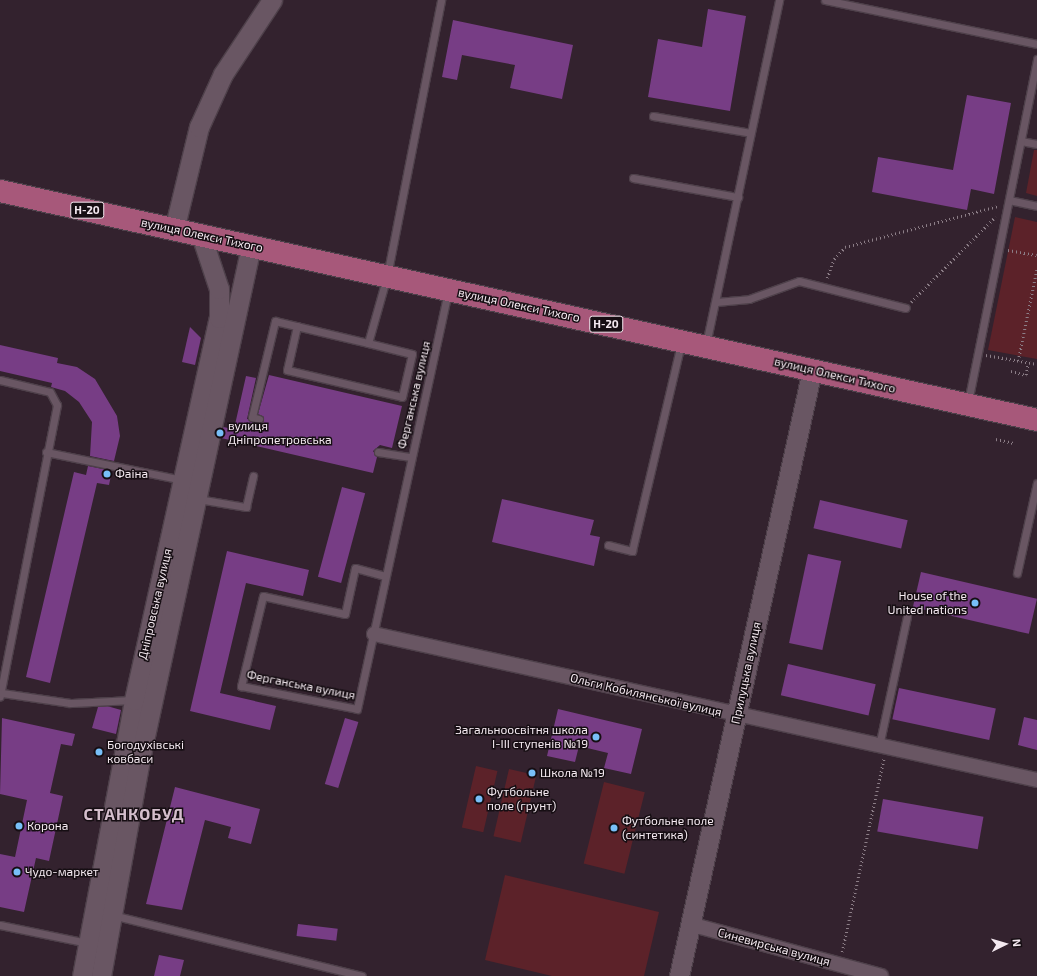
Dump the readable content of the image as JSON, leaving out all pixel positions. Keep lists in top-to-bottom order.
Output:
{
  "streets": {
    "main road": ["Н-20", "вулиця Олекси Тихого"],
    "street": [
      "Дніпровська вулиця",
      "Прилуцька вулиця",
      "Ольги Кобилянської вулиця",
      "Синевирська вулиця"
    ],
    "lane": ["Ферганська вулиця"]
  },
  "crossings": [
    ["вулиця Олекси Тихого", "Ферганська вулиця"],
    ["вулиця Олекси Тихого", "Дніпровська вулиця"],
    ["вулиця Олекси Тихого", "Прилуцька вулиця"],
    ["Ферганська вулиця", "Ольги Кобилянської вулиця"],
    ["Прилуцька вулиця", "Ольги Кобилянської вулиця"],
    ["Прилуцька вулиця", "Синевирська вулиця"]
  ],
  "districts": ["СТАНКОБУД"],
  "places": [
    "вулиця Дніпропетровська",
    "Фаіна",
    "House of the United nations",
    "Загальноосвітня школа І-ІІІ ступенів №19",
    "Богодухівські ковбаси",
    "Школа №19",
    "Футбольне поле (грунт)",
    "Корона",
    "Футбольне поле (синтетика)",
    "Чудо-маркет"
  ],
  "north": "right"
}
